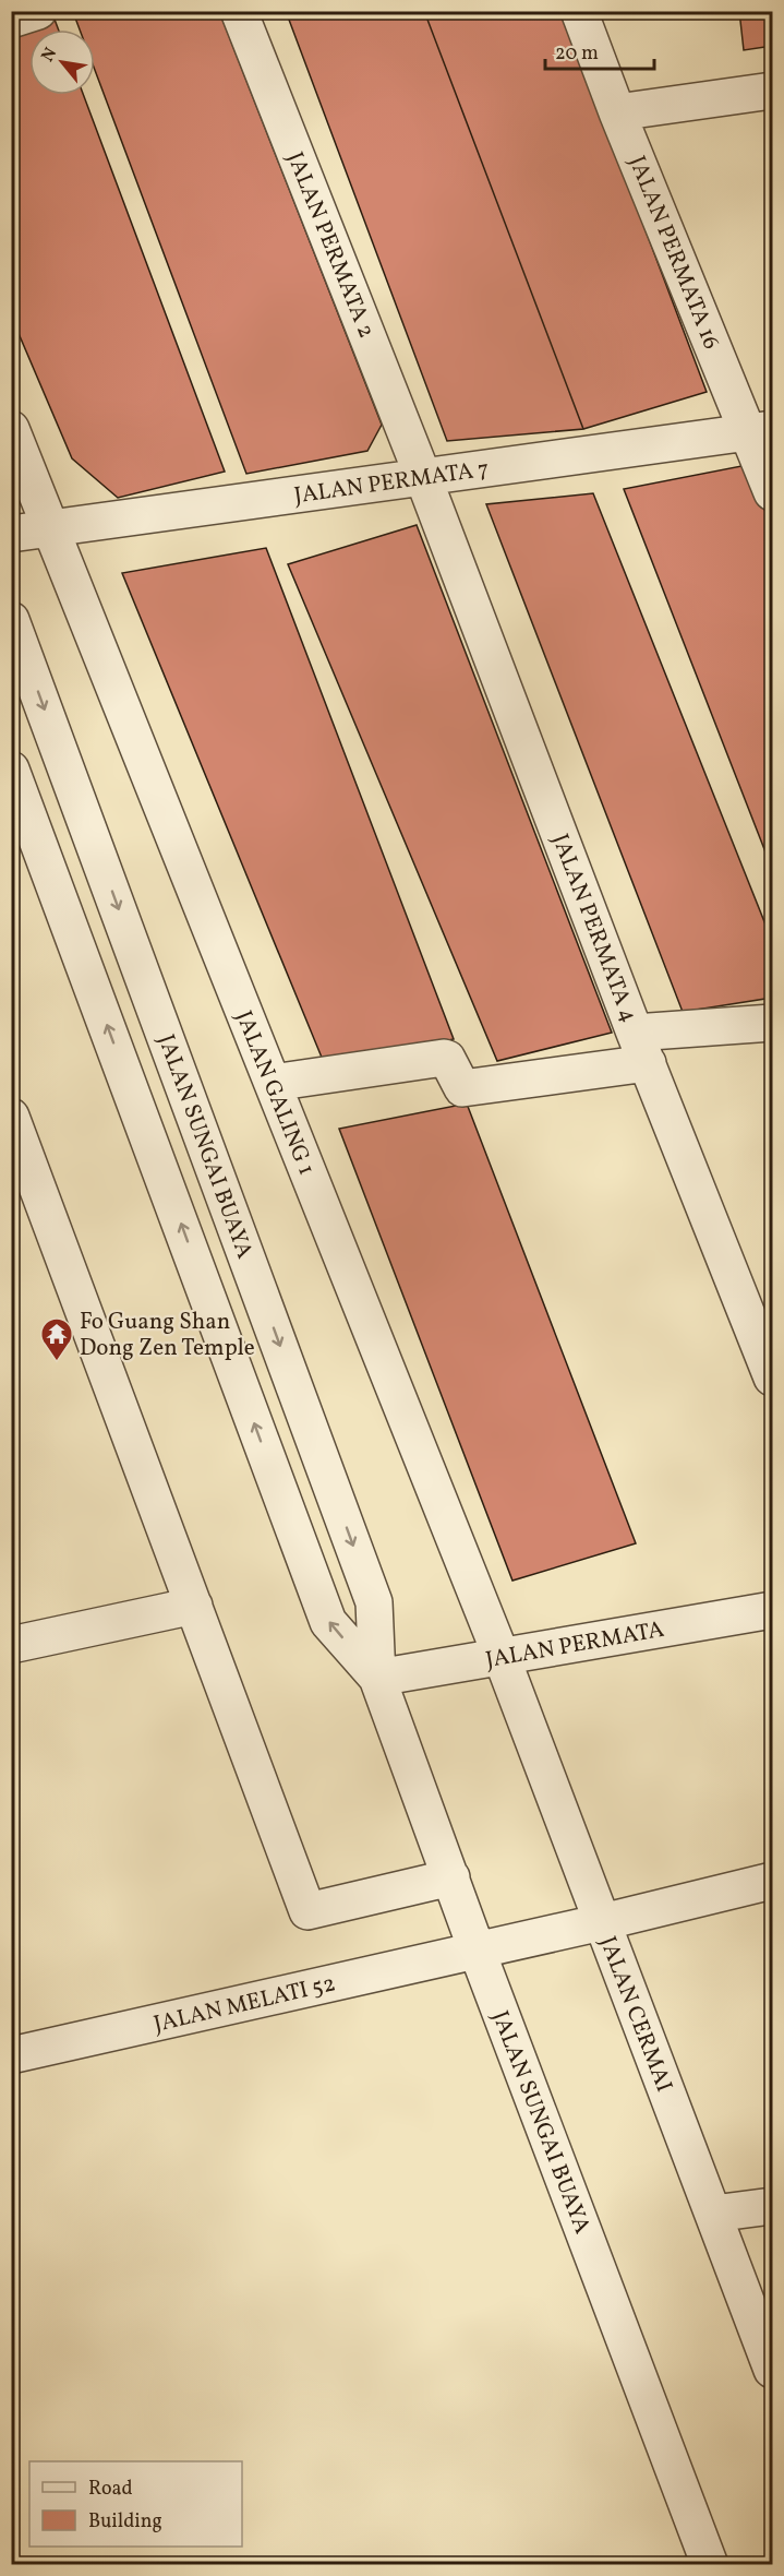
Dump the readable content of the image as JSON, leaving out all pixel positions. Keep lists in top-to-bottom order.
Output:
{
  "streets": {
    "street": [
      "JALAN PERMATA 2",
      "JALAN PERMATA 16",
      "JALAN PERMATA 7",
      "JALAN PERMATA 4",
      "JALAN GALING 1",
      "JALAN SUNGAI BUAYA",
      "JALAN PERMATA",
      "JALAN MELATI 52",
      "JALAN CERMAI"
    ]
  },
  "crossings": [
    ["JALAN PERMATA 2", "JALAN PERMATA 7"],
    ["JALAN PERMATA 2", "JALAN PERMATA 4"],
    ["JALAN PERMATA 16", "JALAN PERMATA 7"],
    ["JALAN PERMATA 7", "JALAN PERMATA 4"],
    ["JALAN PERMATA 7", "JALAN GALING 1"],
    ["JALAN GALING 1", "JALAN PERMATA"],
    ["JALAN GALING 1", "JALAN CERMAI"],
    ["JALAN SUNGAI BUAYA", "JALAN PERMATA"],
    ["JALAN SUNGAI BUAYA", "JALAN MELATI 52"],
    ["JALAN PERMATA", "JALAN CERMAI"],
    ["JALAN MELATI 52", "JALAN CERMAI"]
  ],
  "places": {
    "temple": ["Fo Guang Shan Dong Zen Temple"]
  },
  "legend": ["Road", "Building"],
  "scale_bar": "20 m",
  "north": "top left"
}
